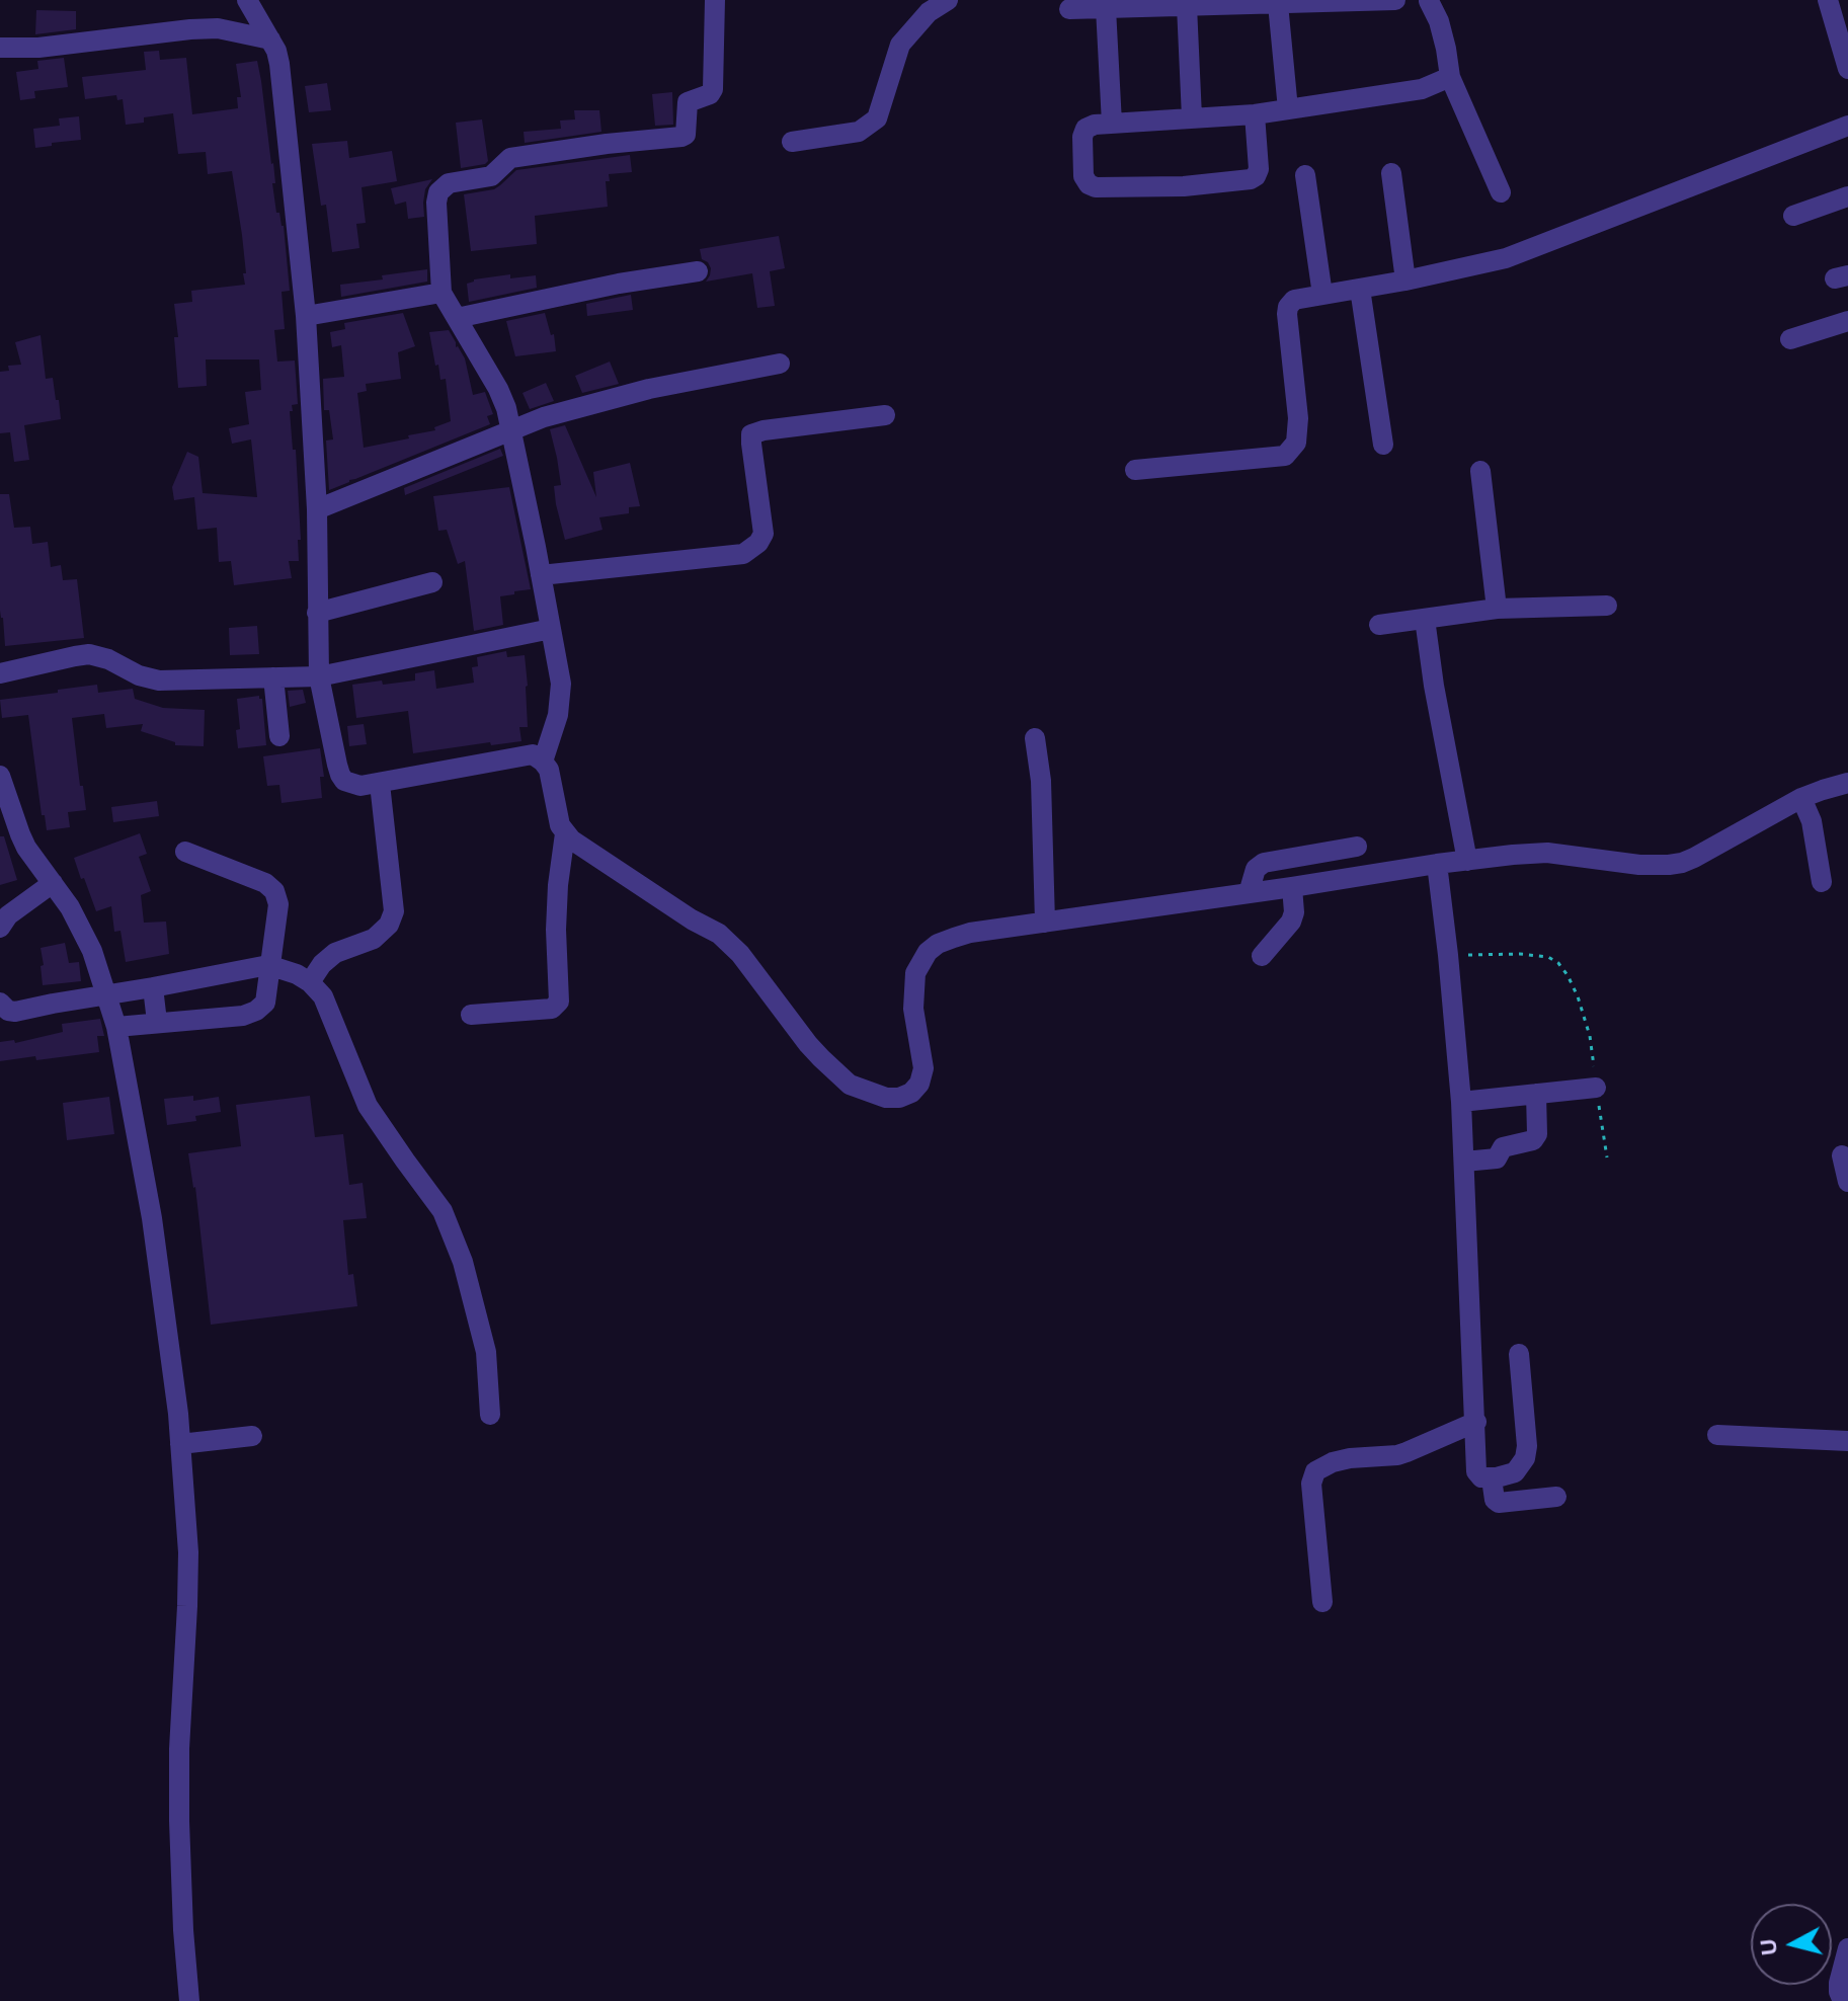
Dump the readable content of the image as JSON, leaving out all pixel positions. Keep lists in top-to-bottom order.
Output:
{
  "north": "left"
}
